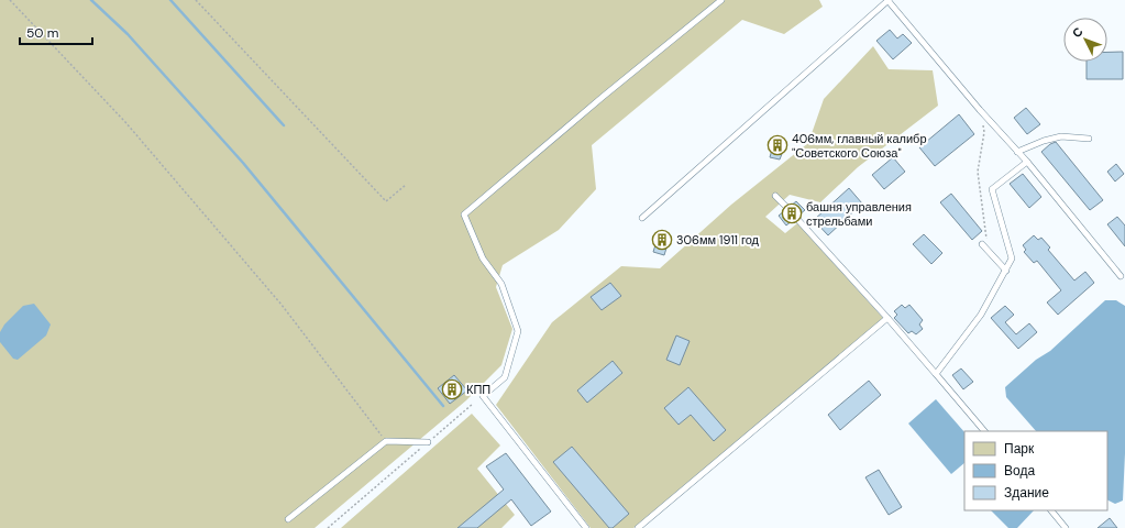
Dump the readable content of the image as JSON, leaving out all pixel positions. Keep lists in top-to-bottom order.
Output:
{
  "places": {
    "building": [
      "406мм, главный калибр \"Советского Союза\"",
      "башня управления стрельбами",
      "306мм 1911 год",
      "КПП"
    ]
  },
  "legend": ["Парк", "Вода", "Здание"],
  "scale_bar": "50 m",
  "north": "top left"
}
